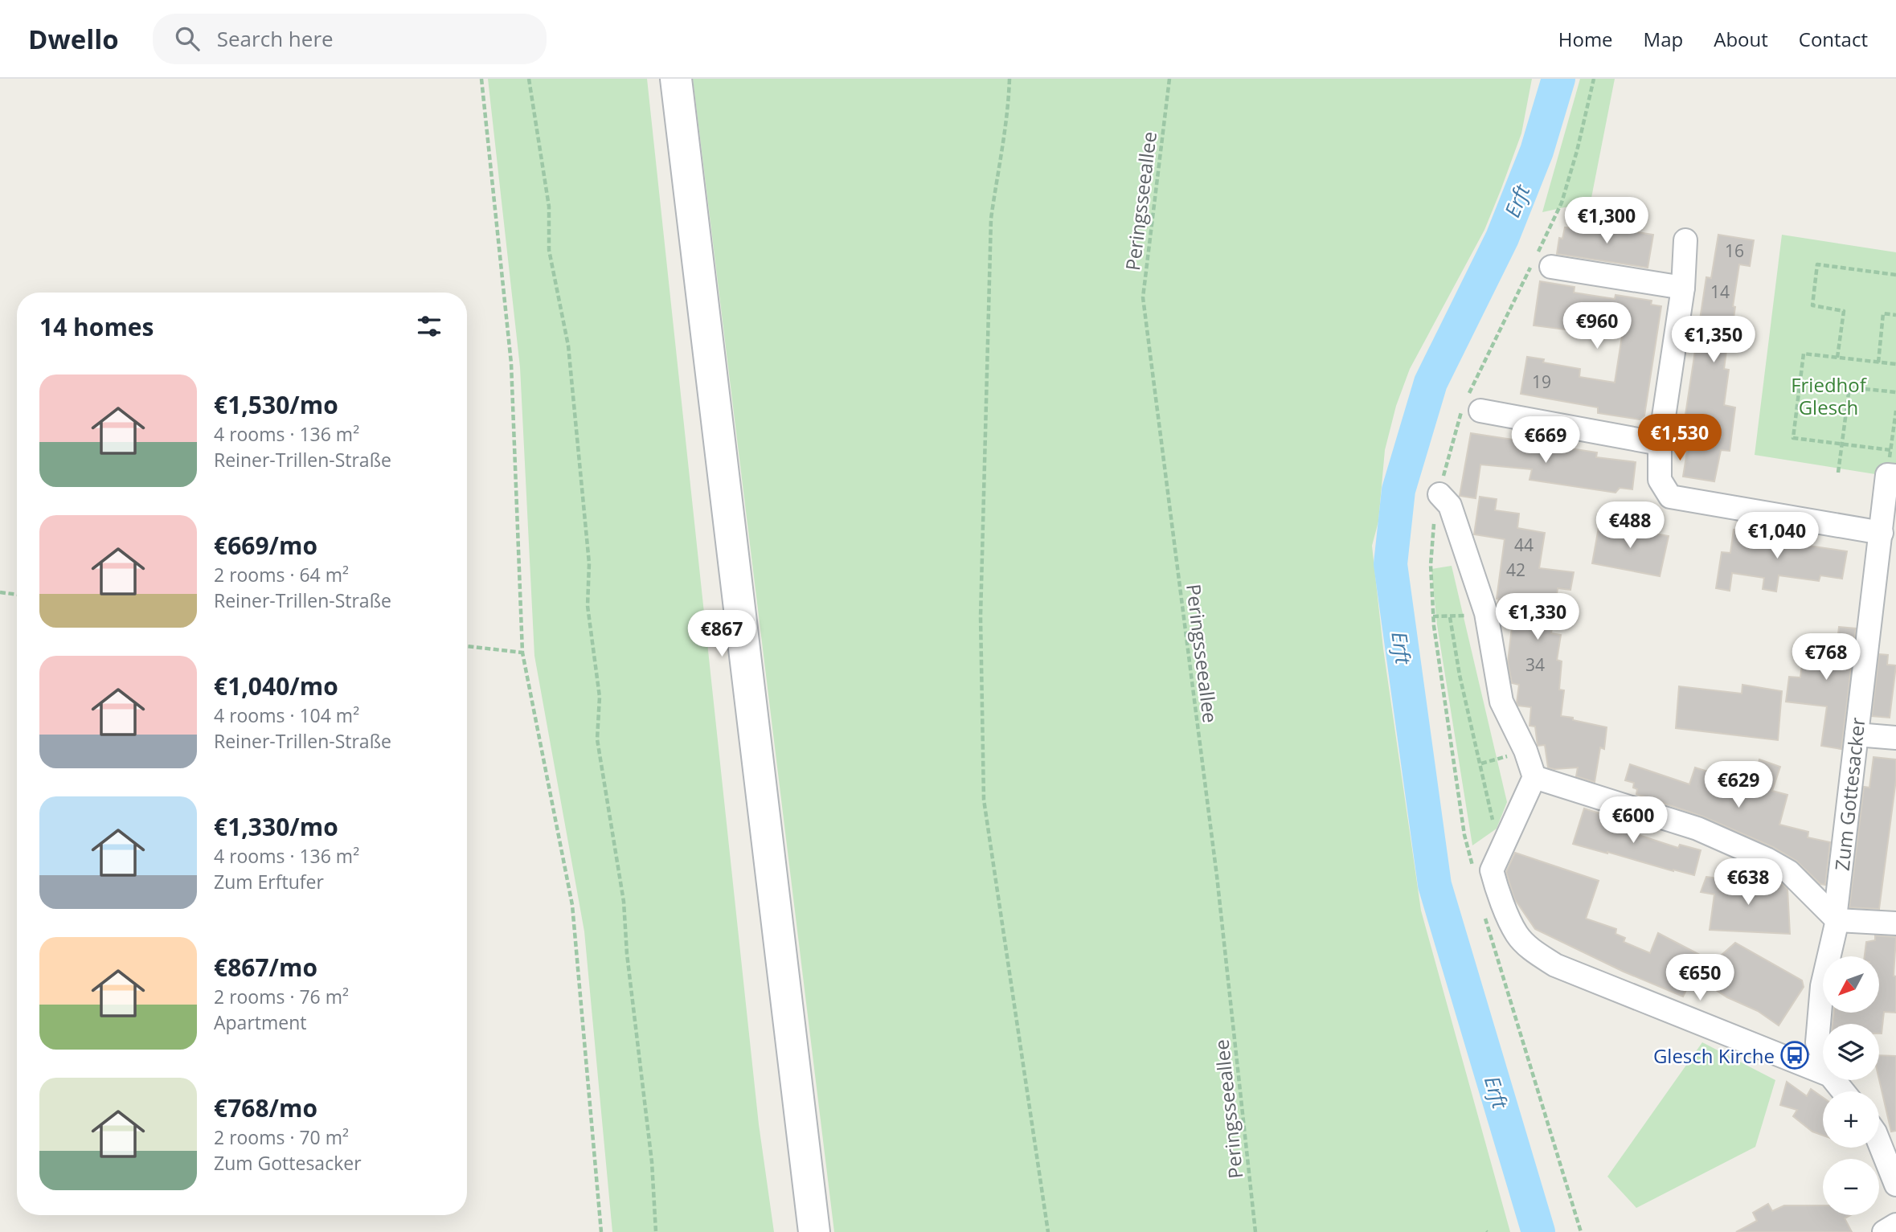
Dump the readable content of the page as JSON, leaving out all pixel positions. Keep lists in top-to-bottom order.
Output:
{
  "streets": {
    "street": ["Zum Gottesacker"],
    "path": ["Peringsseeallee"]
  },
  "water": ["Erft"],
  "parks": ["Friedhof Glesch"],
  "places": {
    "bus stop": ["Glesch Kirche"]
  },
  "house_numbers": [
    "16",
    "14",
    "19",
    "44",
    "42",
    "34"
  ],
  "north": "bottom left",
  "page": {
    "header": "Dwello",
    "search": "Search here",
    "nav": [
      "Home",
      "Map",
      "About",
      "Contact"
    ],
    "price": [
      "€1,300",
      "€960",
      "€1,350",
      "€1,530",
      "€669",
      "€488",
      "€1,040",
      "€1,330",
      "€867",
      "€768",
      "€629",
      "€600",
      "€638",
      "€650"
    ],
    "heading": "14 homes",
    "list": [
      {
        "name": "€1,530/mo",
        "note": "4 rooms · 136 m² · Reiner-Trillen-Straße"
      },
      {
        "name": "€669/mo",
        "note": "2 rooms · 64 m² · Reiner-Trillen-Straße"
      },
      {
        "name": "€1,040/mo",
        "note": "4 rooms · 104 m² · Reiner-Trillen-Straße"
      },
      {
        "name": "€1,330/mo",
        "note": "4 rooms · 136 m² · Zum Erftufer"
      },
      {
        "name": "€867/mo",
        "note": "2 rooms · 76 m² · Apartment"
      },
      {
        "name": "€768/mo",
        "note": "2 rooms · 70 m² · Zum Gottesacker"
      }
    ],
    "map_buttons": ["+", "−"]
  }
}
